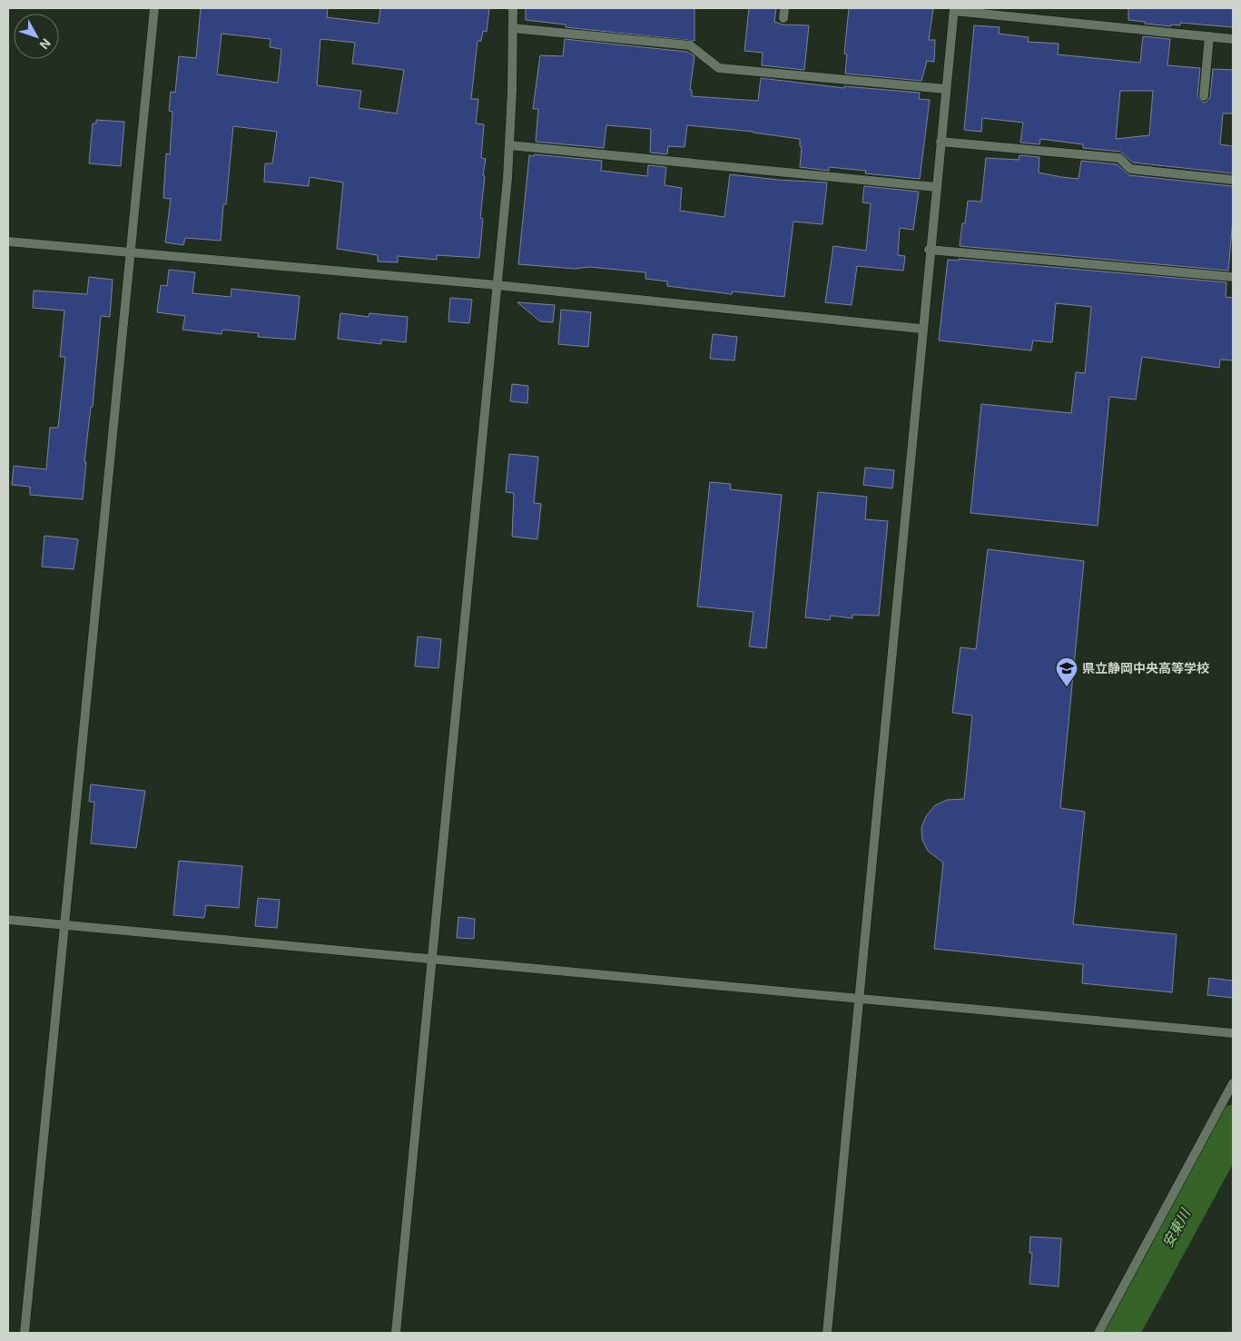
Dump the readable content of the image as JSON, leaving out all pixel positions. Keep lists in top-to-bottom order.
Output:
{
  "water": ["安東川"],
  "places": {
    "school or university": ["県立静岡中央高等学校"]
  },
  "north": "bottom right"
}
